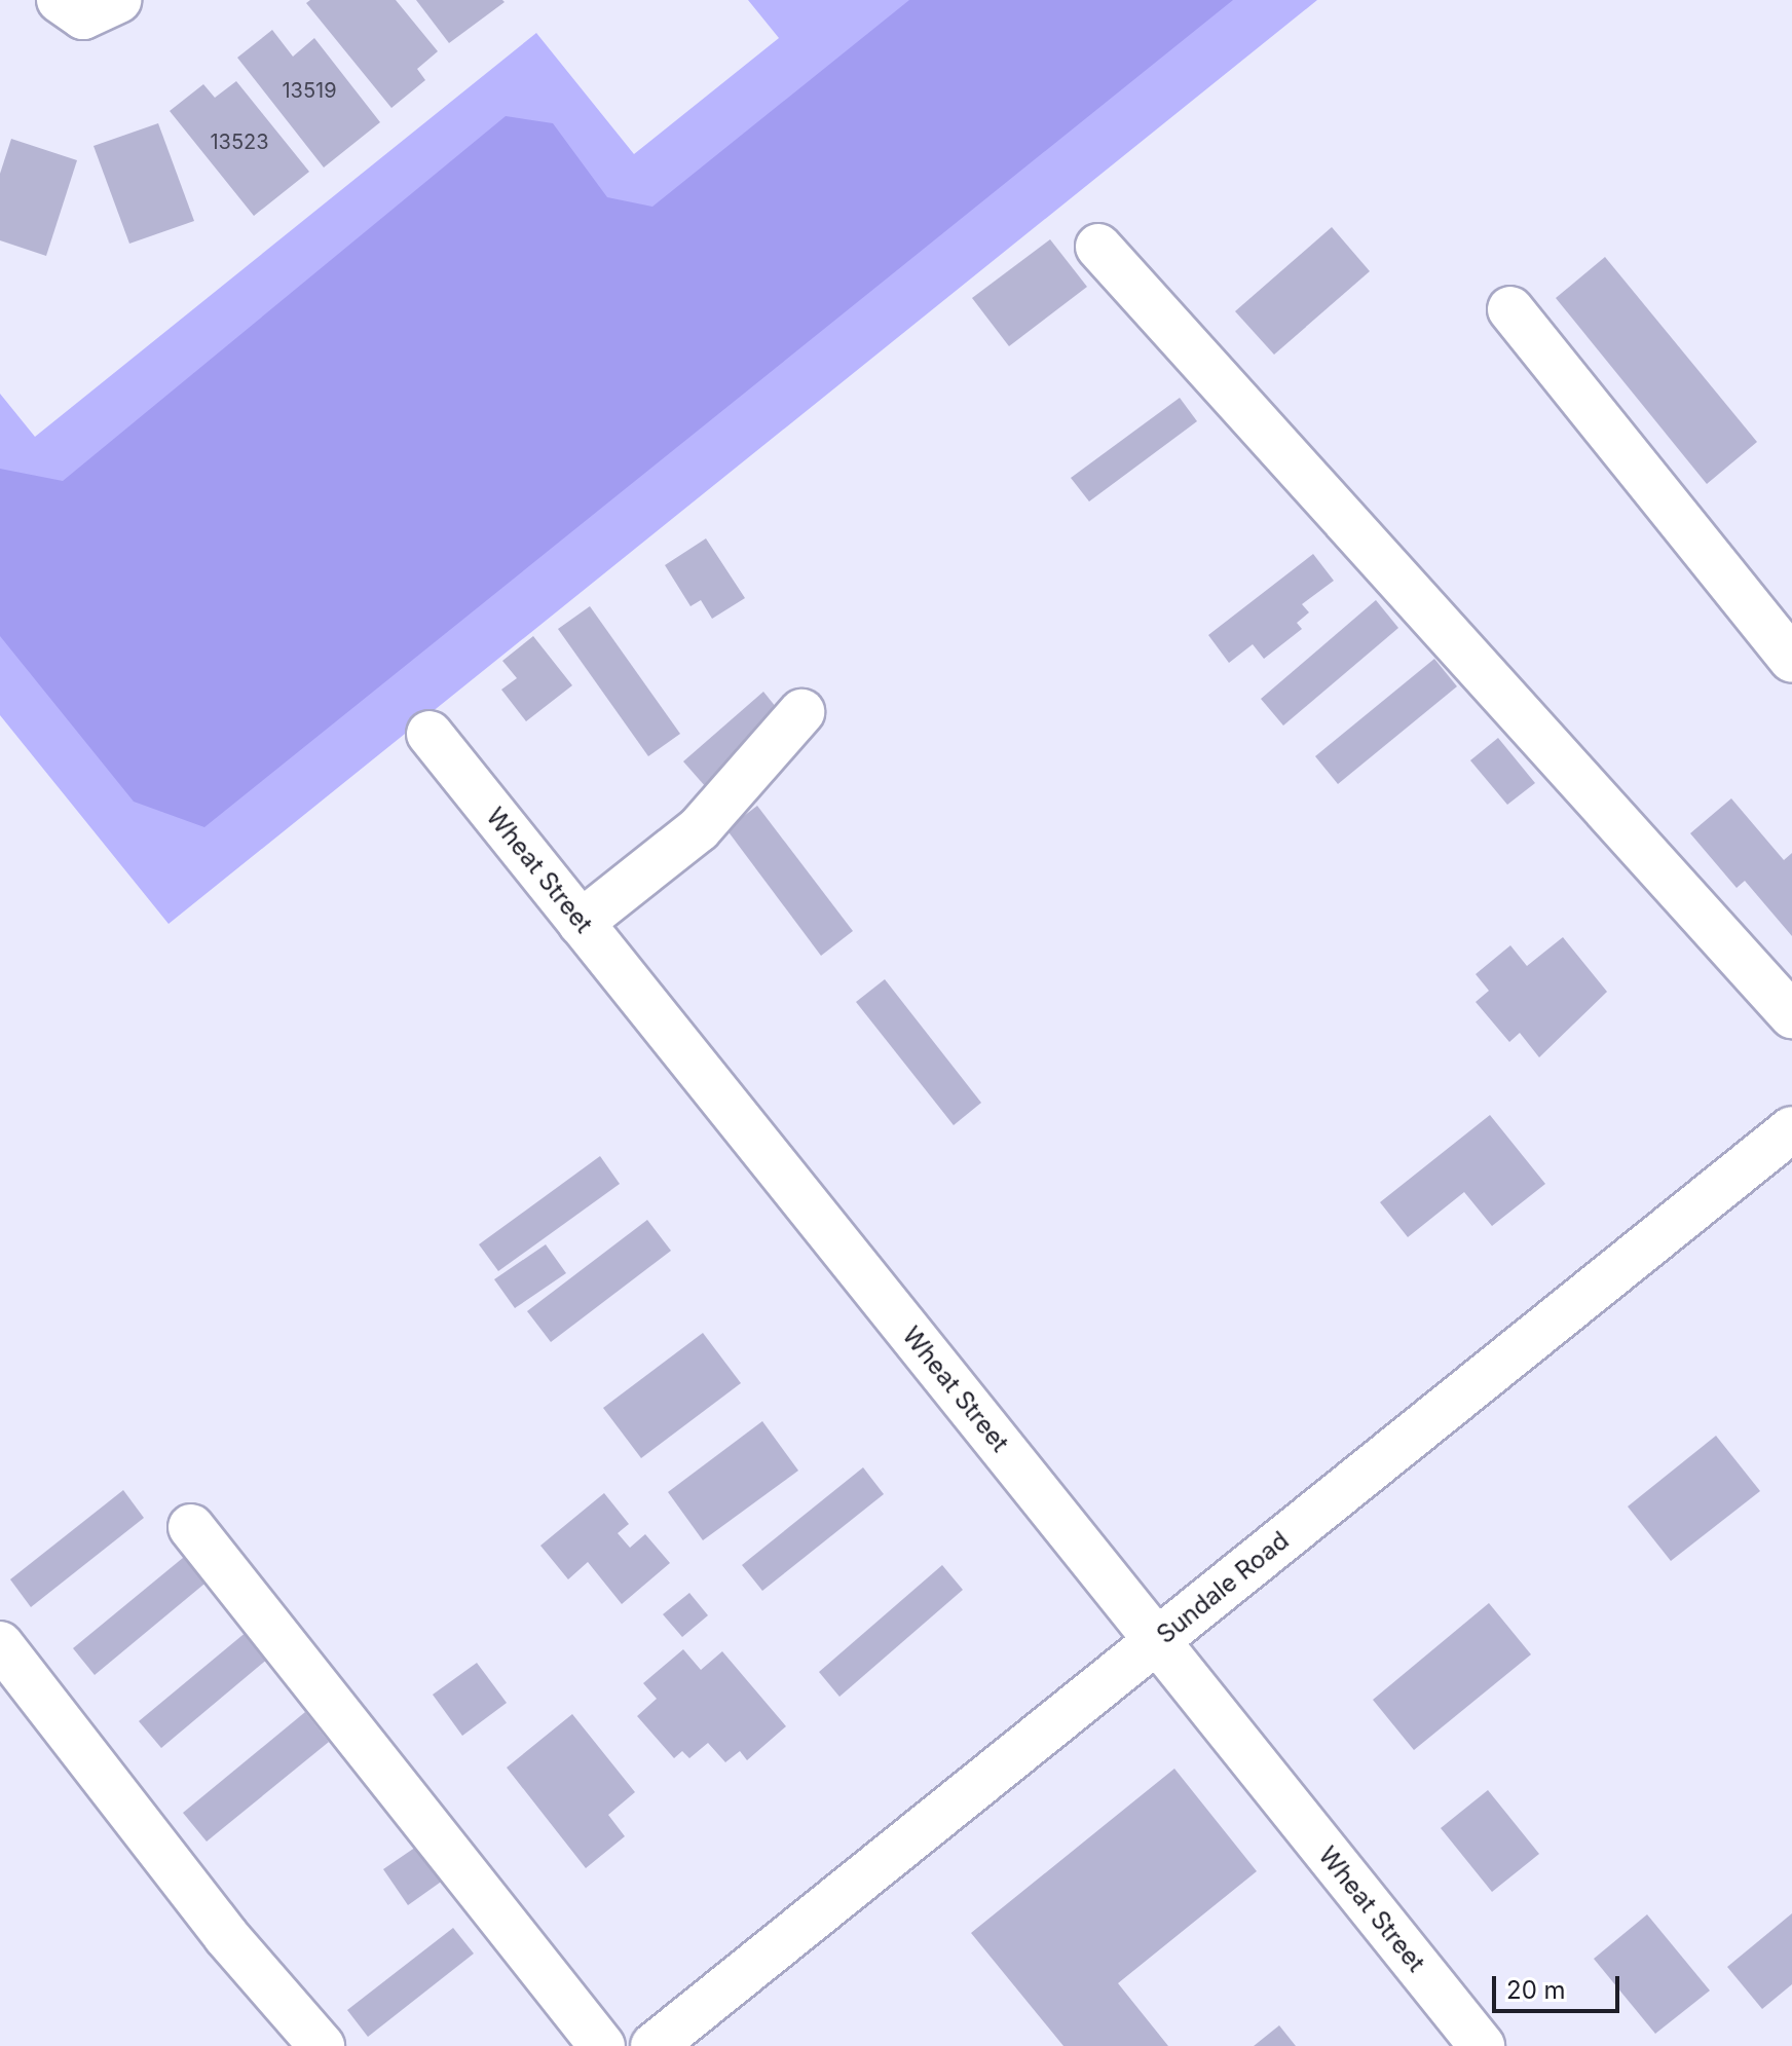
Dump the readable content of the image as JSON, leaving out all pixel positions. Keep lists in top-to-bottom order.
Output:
{
  "streets": {
    "street": ["Wheat Street", "Sundale Road"]
  },
  "crossings": [
    ["Wheat Street", "Sundale Road"]
  ],
  "house_numbers": ["13519", "13523"],
  "scale_bar": "20 m"
}
